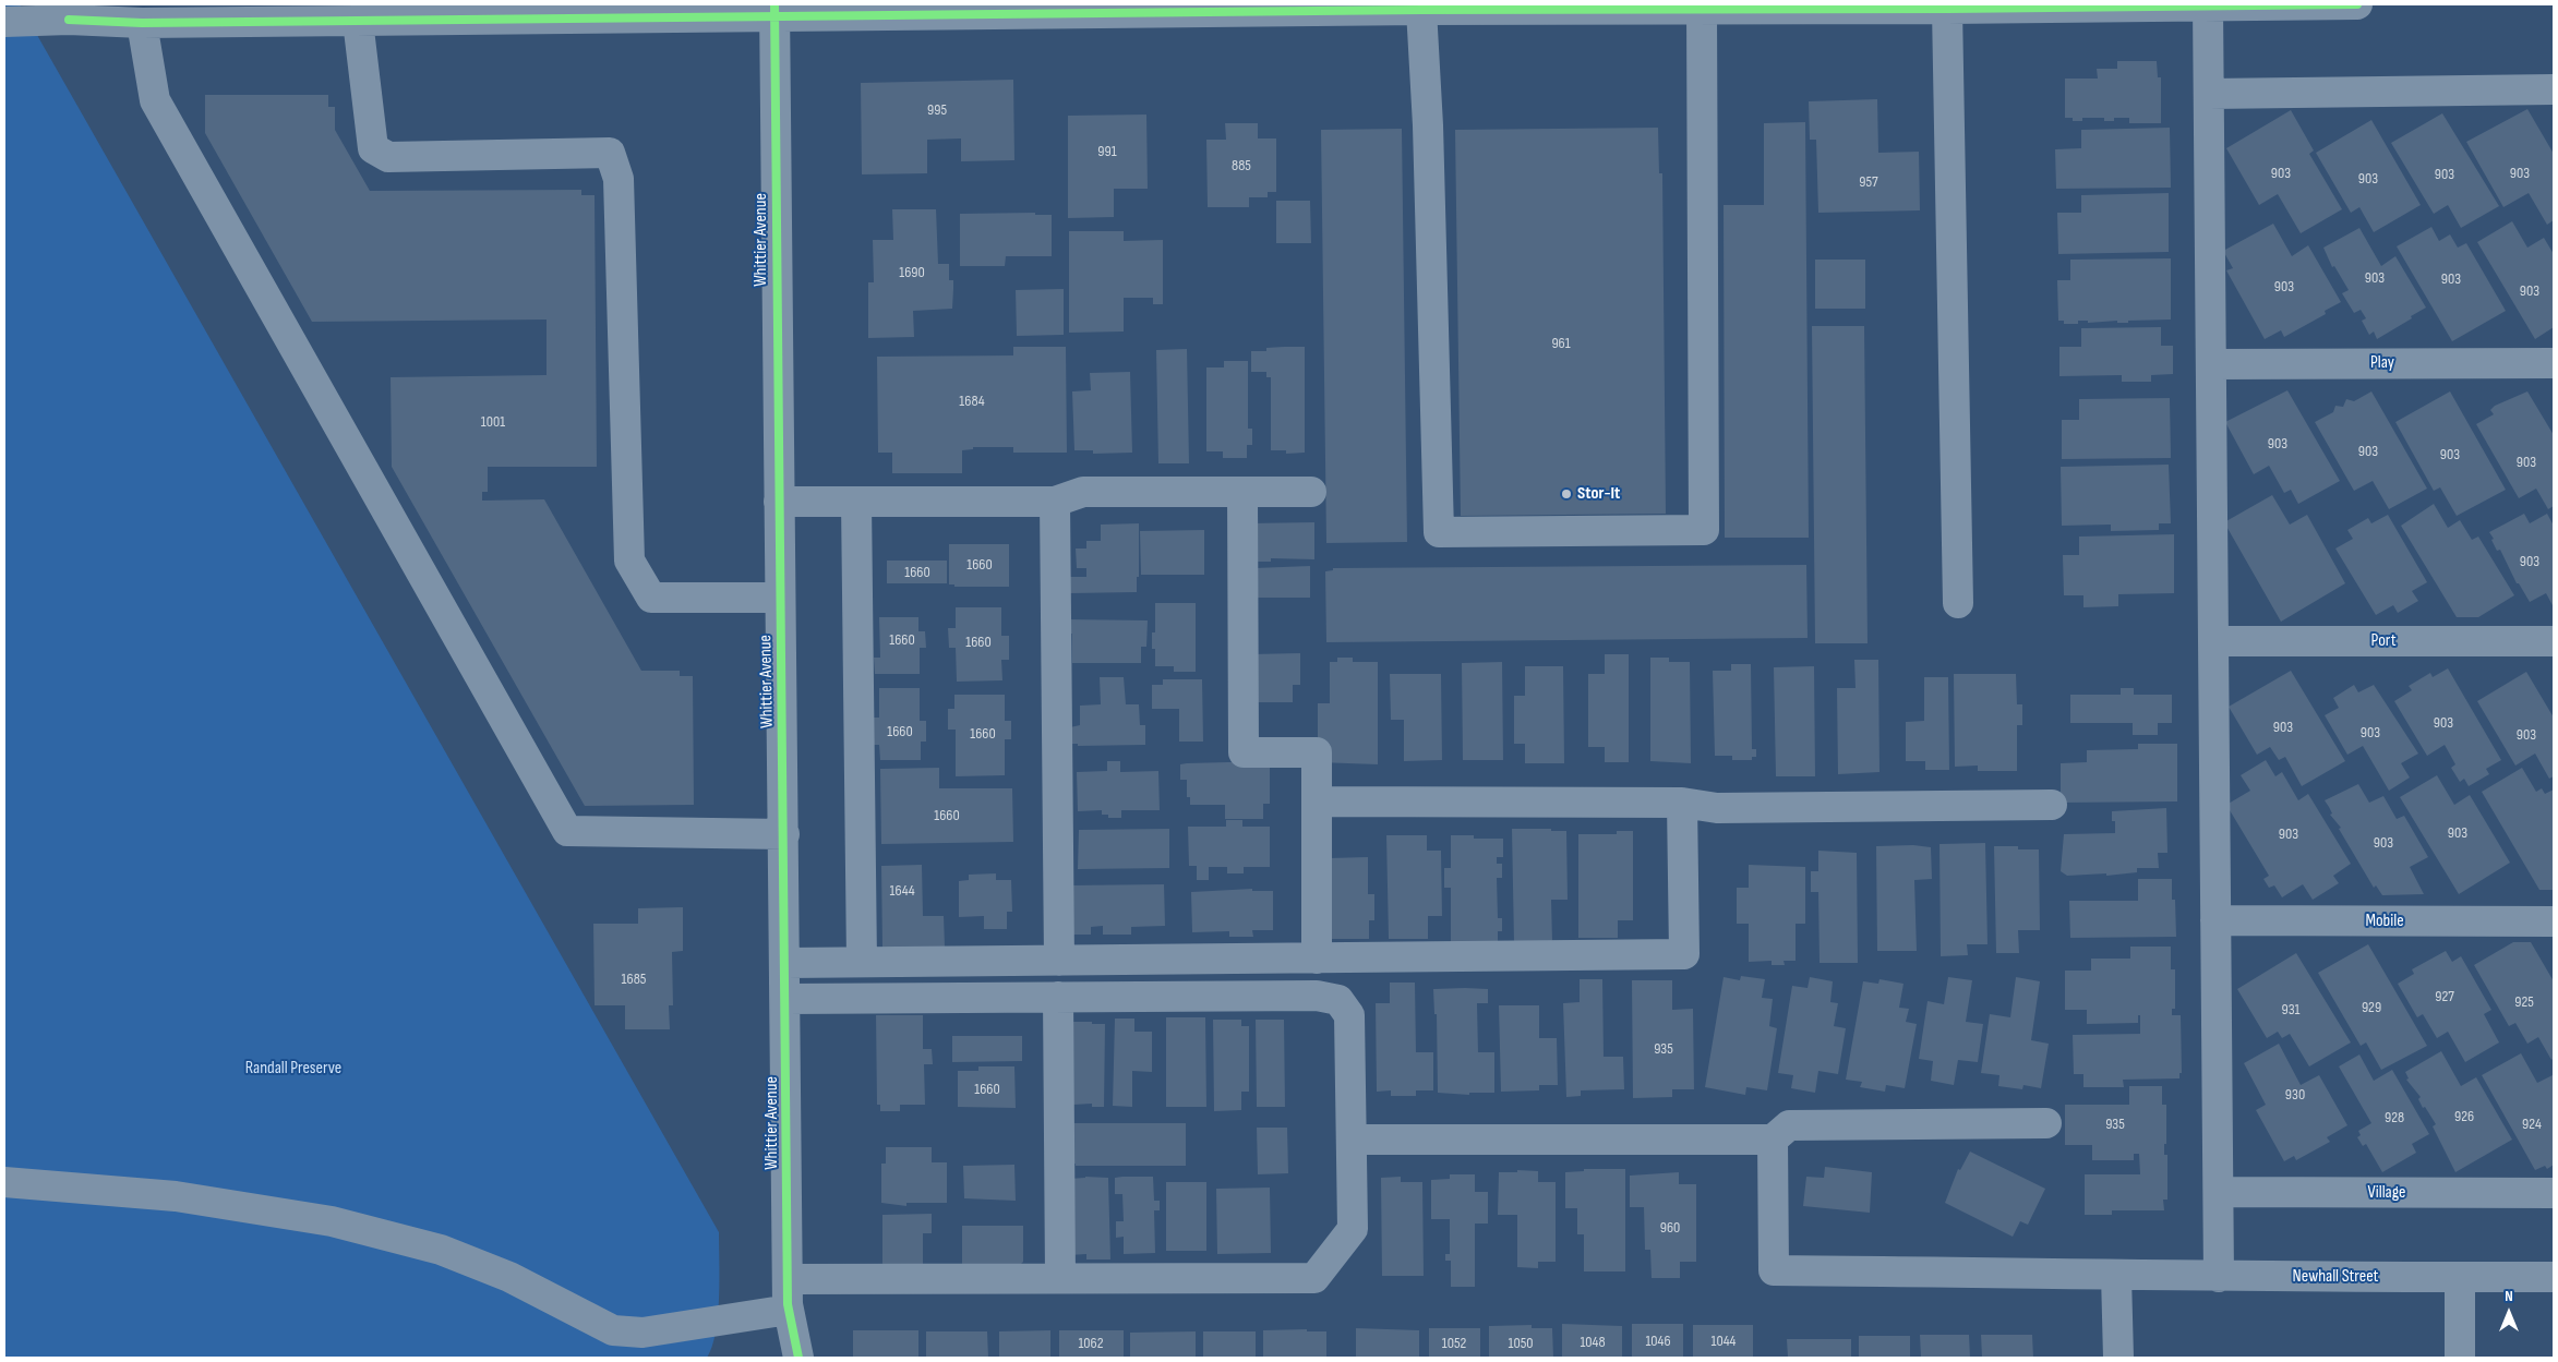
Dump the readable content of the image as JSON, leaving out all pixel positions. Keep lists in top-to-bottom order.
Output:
{
  "streets": {
    "street": [
      "Whittier Avenue",
      "Play",
      "Port",
      "Mobile",
      "Village",
      "Newhall Street"
    ]
  },
  "parks": ["Randall Preserve"],
  "places": ["Stor-It"],
  "house_numbers": [
    "995",
    "991",
    "885",
    "903",
    "903",
    "903",
    "903",
    "957",
    "1690",
    "903",
    "903",
    "903",
    "903",
    "961",
    "1684",
    "1001",
    "903",
    "903",
    "903",
    "903",
    "903",
    "1660",
    "1660",
    "1660",
    "1660",
    "903",
    "903",
    "1660",
    "903",
    "1660",
    "903",
    "1660",
    "903",
    "903",
    "903",
    "1644",
    "1685",
    "927",
    "925",
    "929",
    "931",
    "935",
    "1660",
    "930",
    "926",
    "928",
    "935",
    "924",
    "960",
    "1046",
    "1044",
    "1048",
    "1062",
    "1052",
    "1050"
  ],
  "north": "top"
}
